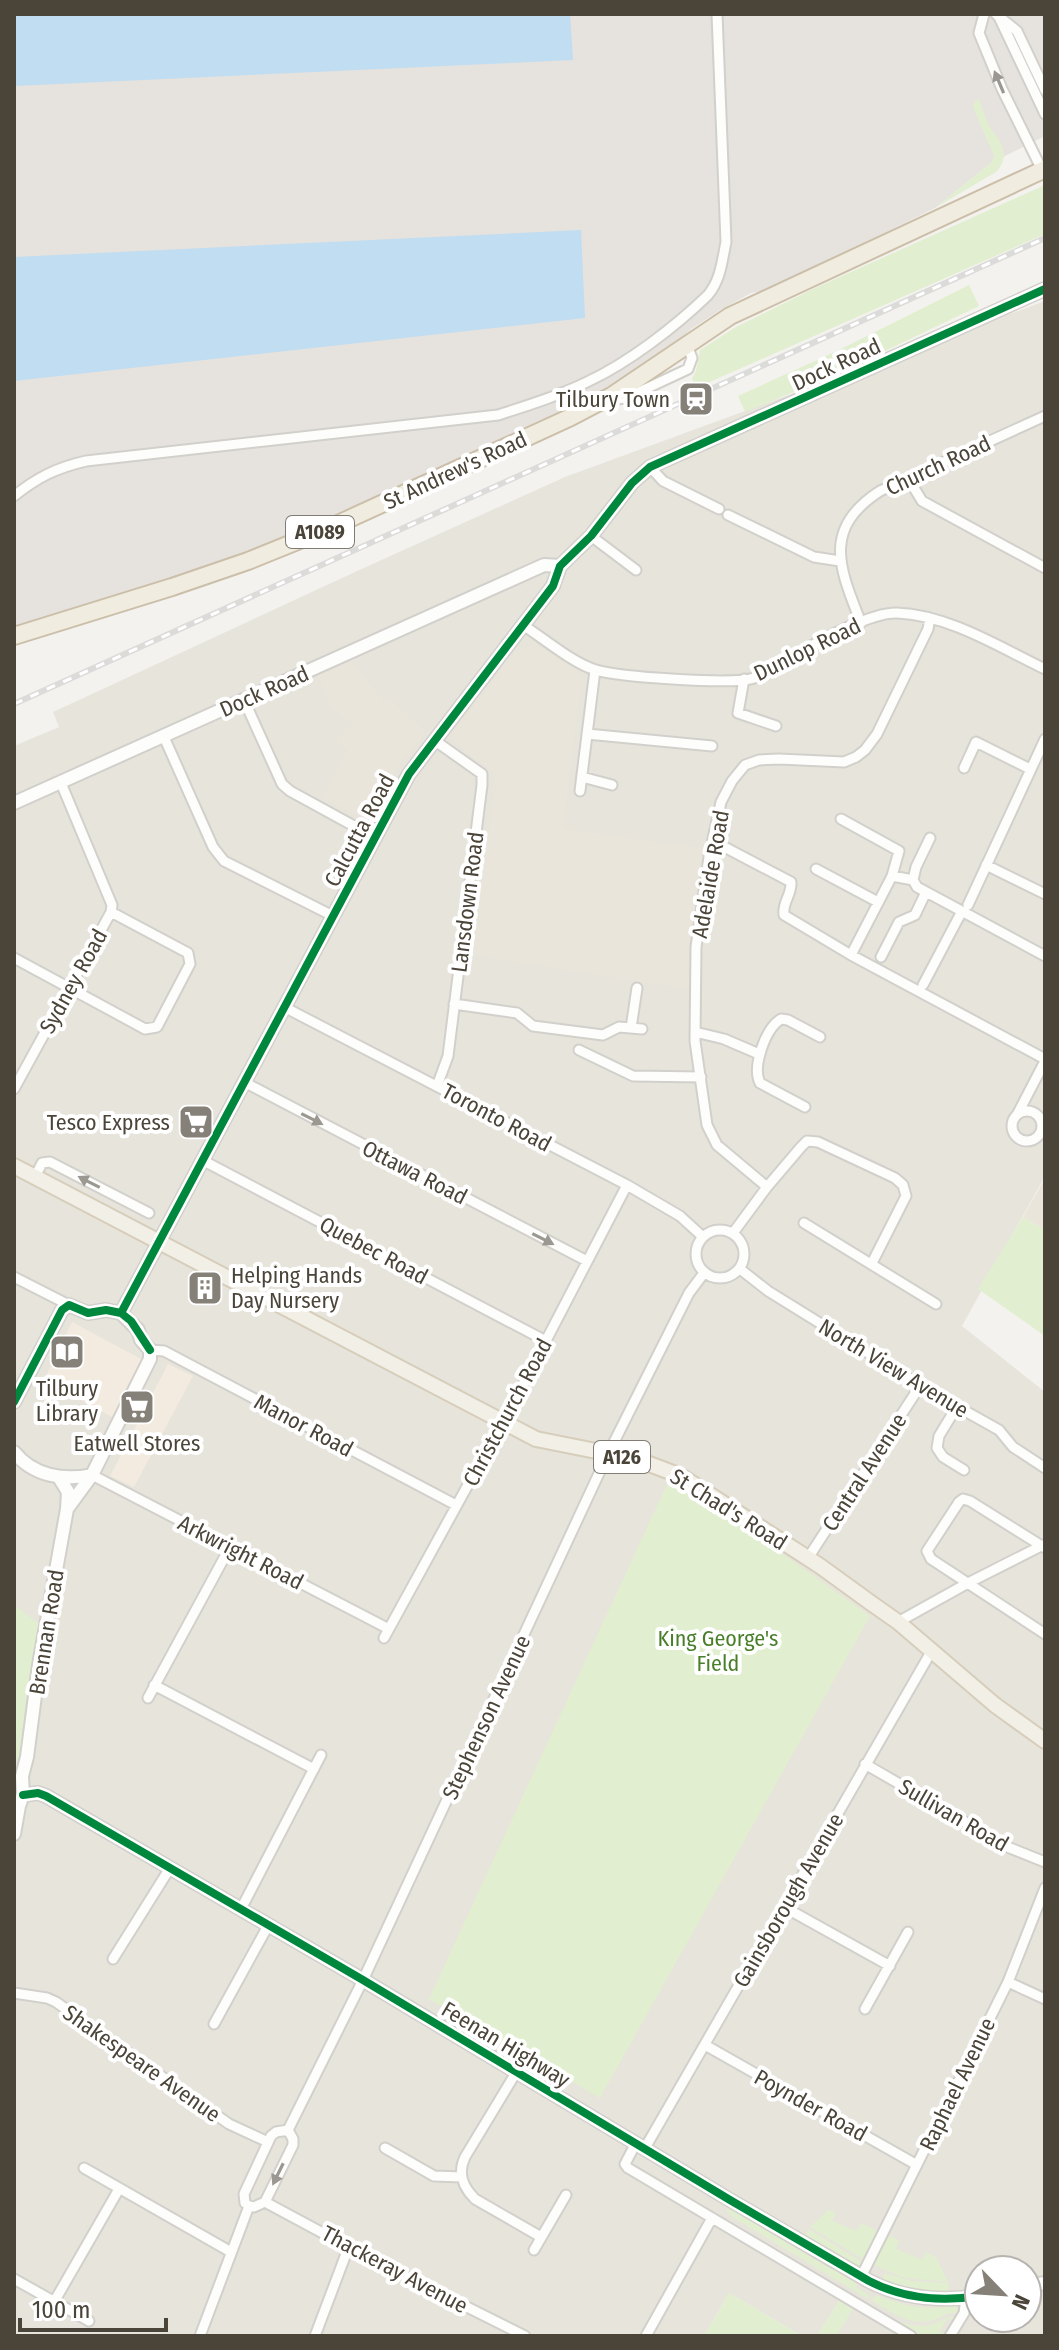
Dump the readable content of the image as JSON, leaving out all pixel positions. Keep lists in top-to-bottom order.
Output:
{
  "streets": {
    "highway": ["St Andrew's Road", "A1089"],
    "main road": ["A126", "St Chad's Road"],
    "street": [
      "Dock Road",
      "Church Road",
      "Dunlop Road",
      "Calcutta Road",
      "Adelaide Road",
      "Lansdown Road",
      "Sydney Road",
      "Toronto Road",
      "Ottawa Road",
      "Quebec Road",
      "North View Avenue",
      "Christchurch Road",
      "Manor Road",
      "Central Avenue",
      "Arkwright Road",
      "Brennan Road",
      "Stephenson Avenue",
      "Sullivan Road",
      "Gainsborough Avenue",
      "Feenan Highway",
      "Shakespeare Avenue",
      "Raphael Avenue",
      "Poynder Road",
      "Thackeray Avenue"
    ]
  },
  "crossings": [
    ["Dock Road", "Calcutta Road"],
    ["Dock Road", "Sydney Road"],
    ["Dunlop Road", "Calcutta Road"],
    ["Dunlop Road", "Adelaide Road"],
    ["Calcutta Road", "Lansdown Road"],
    ["Calcutta Road", "Toronto Road"],
    ["Calcutta Road", "Ottawa Road"],
    ["Calcutta Road", "Quebec Road"],
    ["Calcutta Road", "A126"],
    ["Calcutta Road", "St Chad's Road"],
    ["Lansdown Road", "Toronto Road"],
    ["Toronto Road", "North View Avenue"],
    ["Toronto Road", "Christchurch Road"],
    ["Toronto Road", "Stephenson Avenue"],
    ["Ottawa Road", "Christchurch Road"],
    ["Quebec Road", "Christchurch Road"],
    ["North View Avenue", "Central Avenue"],
    ["North View Avenue", "Stephenson Avenue"],
    ["Christchurch Road", "Manor Road"],
    ["Christchurch Road", "St Chad's Road"],
    ["Christchurch Road", "Arkwright Road"],
    ["A126", "St Chad's Road"],
    ["Central Avenue", "St Chad's Road"],
    ["St Chad's Road", "Stephenson Avenue"],
    ["St Chad's Road", "Gainsborough Avenue"],
    ["Brennan Road", "Feenan Highway"],
    ["Stephenson Avenue", "Feenan Highway"],
    ["Sullivan Road", "Gainsborough Avenue"],
    ["Gainsborough Avenue", "Feenan Highway"],
    ["Gainsborough Avenue", "Poynder Road"],
    ["Feenan Highway", "Raphael Avenue"],
    ["Raphael Avenue", "Poynder Road"]
  ],
  "one_way": ["Ottawa Road"],
  "parks": ["King George's Field"],
  "places": {
    "station": ["Tilbury Town"],
    "supermarket": ["Tesco Express", "Eatwell Stores"],
    "building": ["Helping Hands Day Nursery"],
    "library": ["Tilbury Library"]
  },
  "scale_bar": "100 m",
  "north": "bottom right"
}
